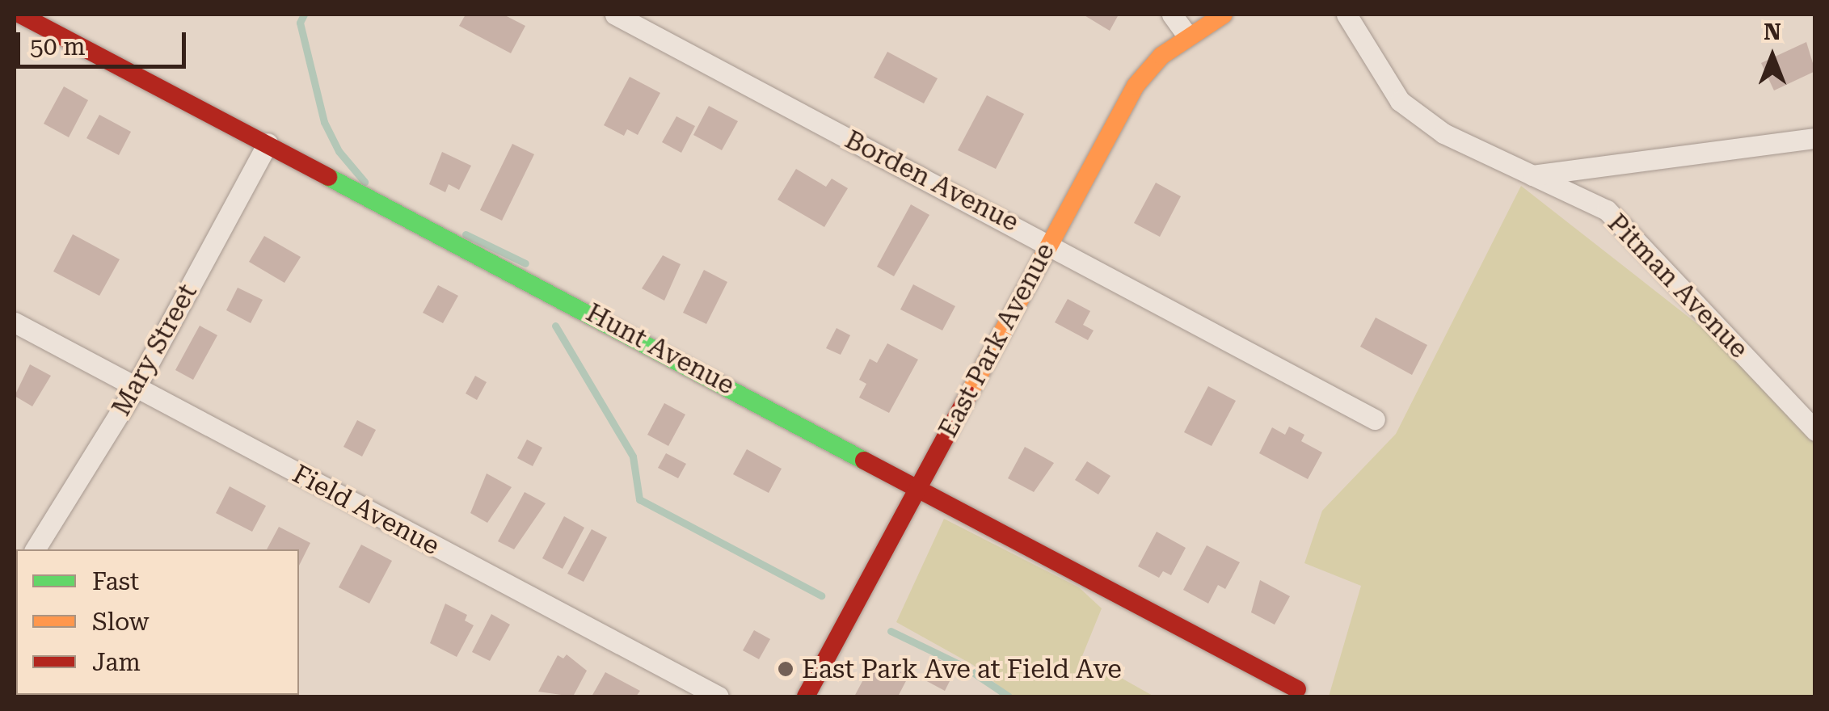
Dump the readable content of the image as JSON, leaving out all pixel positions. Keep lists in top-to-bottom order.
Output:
{
  "streets": {
    "street": [
      "Borden Avenue",
      "Pitman Avenue",
      "East Park Avenue",
      "Hunt Avenue",
      "Mary Street",
      "Field Avenue"
    ]
  },
  "crossings": [
    ["Borden Avenue", "East Park Avenue"],
    ["East Park Avenue", "Hunt Avenue"],
    ["Hunt Avenue", "Mary Street"],
    ["Mary Street", "Field Avenue"]
  ],
  "places": ["East Park Ave at Field Ave"],
  "legend": ["Fast", "Slow", "Jam"],
  "scale_bar": "50 m",
  "north": "top"
}
